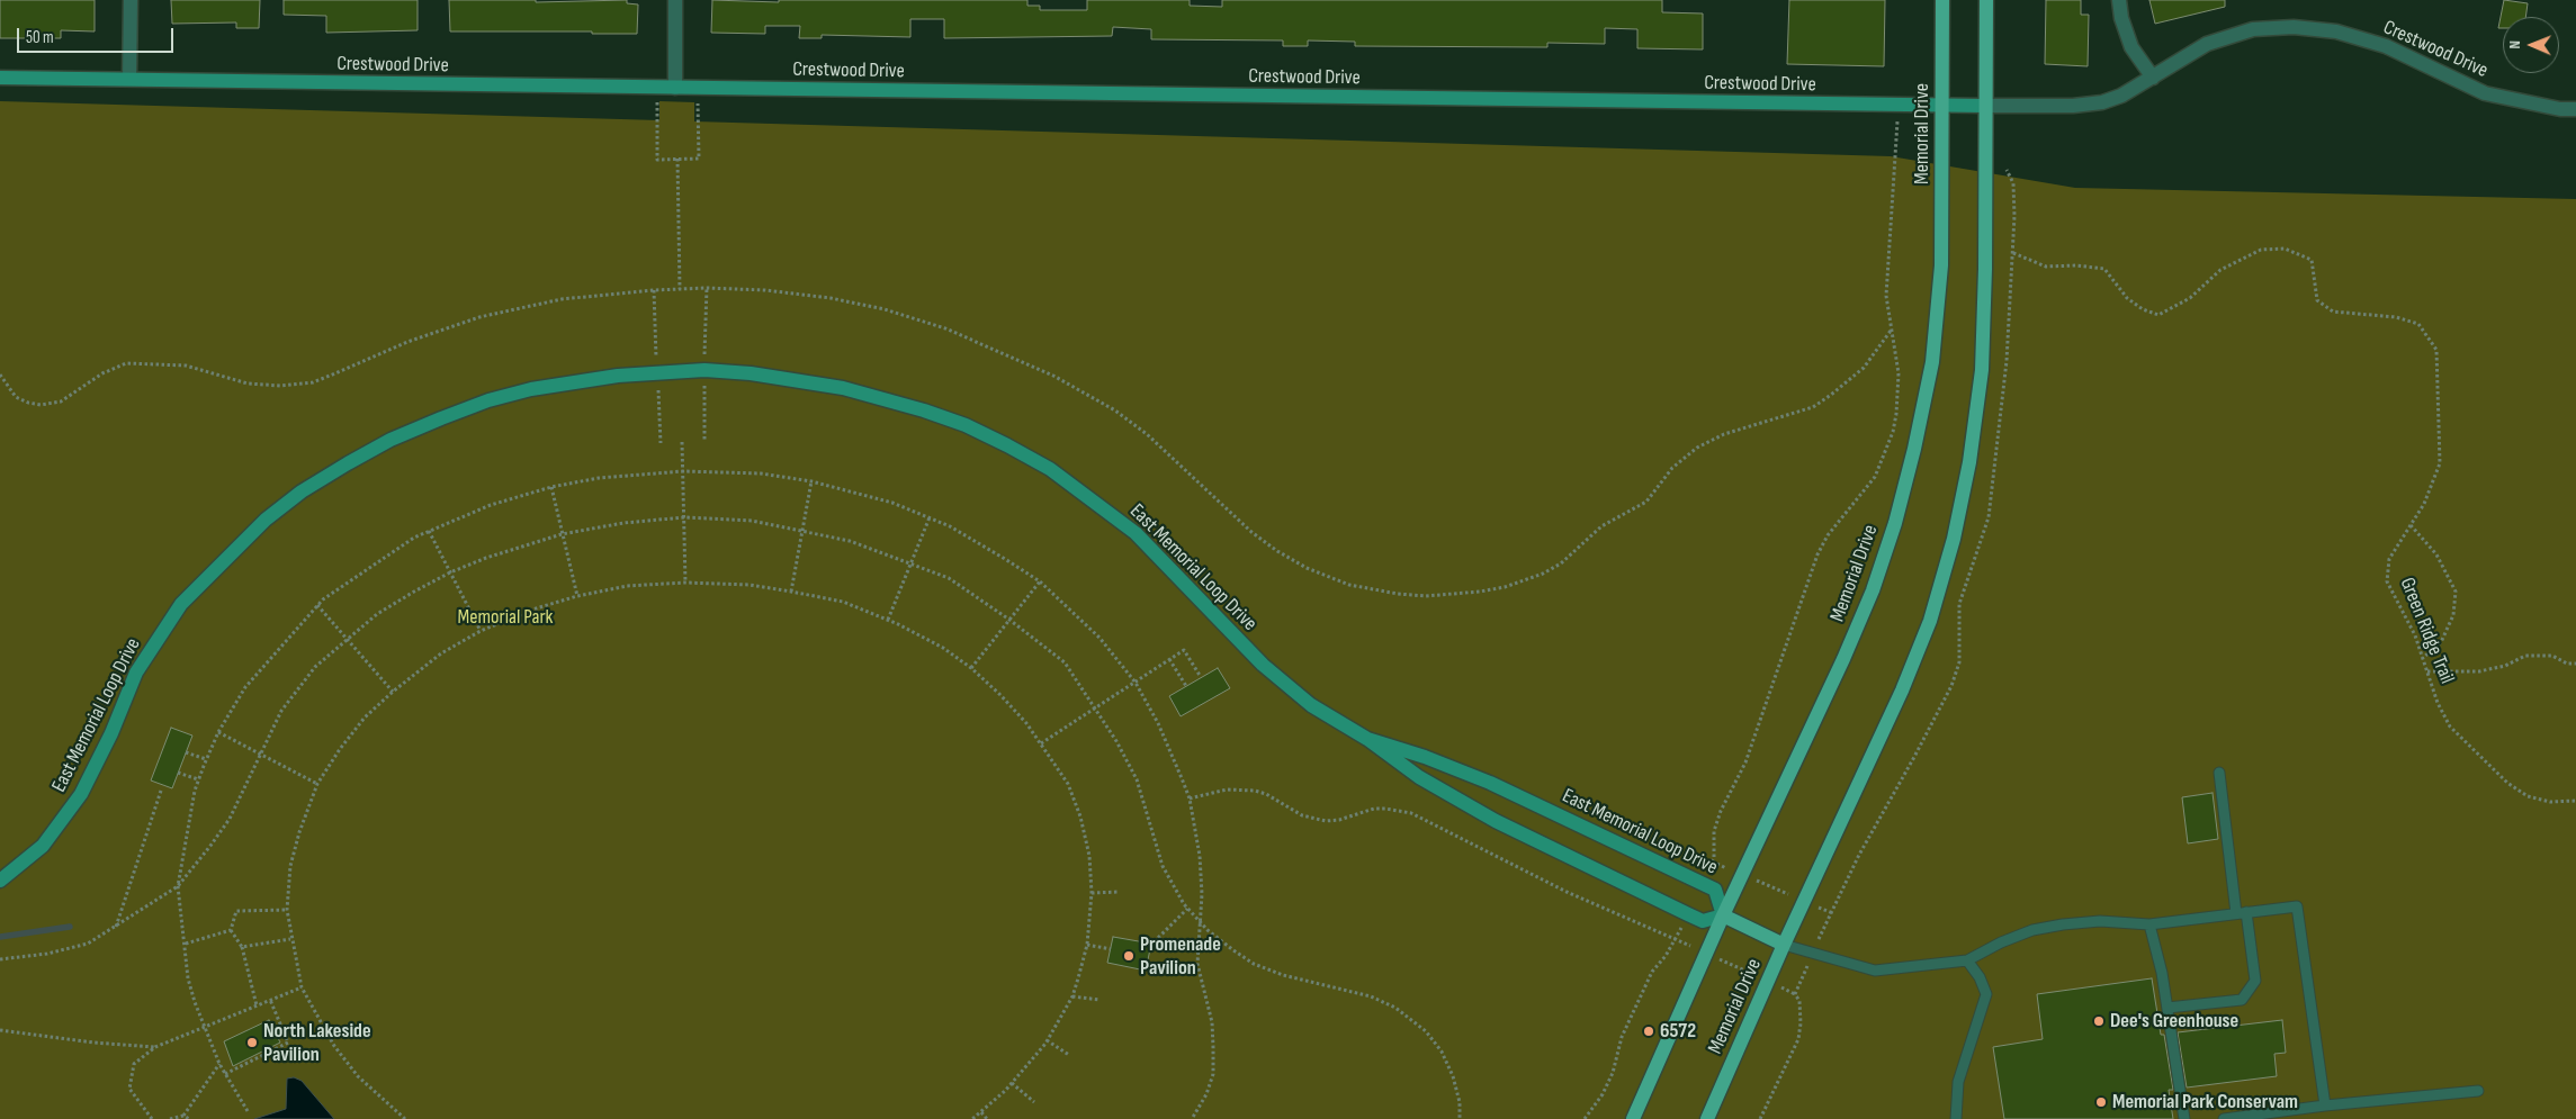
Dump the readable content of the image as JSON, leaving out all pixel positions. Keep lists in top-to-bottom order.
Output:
{
  "streets": {
    "main road": ["Memorial Drive"],
    "street": ["Crestwood Drive", "East Memorial Loop Drive"],
    "path": ["Green Ridge Trail"]
  },
  "crossings": [
    ["Crestwood Drive", "Memorial Drive"],
    ["Memorial Drive", "East Memorial Loop Drive"]
  ],
  "parks": ["Memorial Park"],
  "places": [
    "Promenade Pavilion",
    "Dee's Greenhouse",
    "6572",
    "North Lakeside Pavilion",
    "Memorial Park Conservam"
  ],
  "scale_bar": "50 m",
  "north": "left"
}
